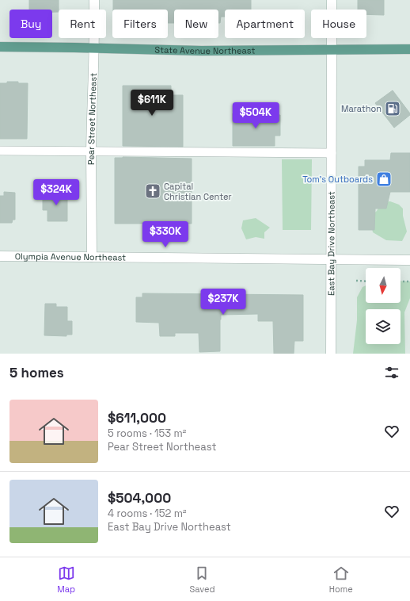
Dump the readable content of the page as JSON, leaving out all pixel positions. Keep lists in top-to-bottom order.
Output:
{
  "streets": {
    "main road": ["State Avenue Northeast"],
    "street": ["Pear Street Northeast", "East Bay Drive Northeast", "Olympia Avenue Northeast"]
  },
  "crossings": [
    ["State Avenue Northeast", "Pear Street Northeast"],
    ["State Avenue Northeast", "East Bay Drive Northeast"],
    ["Pear Street Northeast", "Olympia Avenue Northeast"],
    ["East Bay Drive Northeast", "Olympia Avenue Northeast"]
  ],
  "places": {
    "fuel station": ["Marathon"],
    "shop": ["Tom's Outboards"],
    "church": ["Capital Christian Center"]
  },
  "north": "bottom",
  "page": {
    "chip": [
      "Buy",
      "Rent",
      "Filters",
      "New",
      "Apartment",
      "House"
    ],
    "price": [
      "$611K",
      "$504K",
      "$324K",
      "$330K",
      "$237K"
    ],
    "heading": "5 homes",
    "list": [
      {
        "name": "$611,000",
        "note": "5 rooms · 153 m² · Pear Street Northeast"
      },
      {
        "name": "$504,000",
        "note": "4 rooms · 152 m² · East Bay Drive Northeast"
      }
    ],
    "tabs": ["Map", "Saved", "Home"]
  }
}
